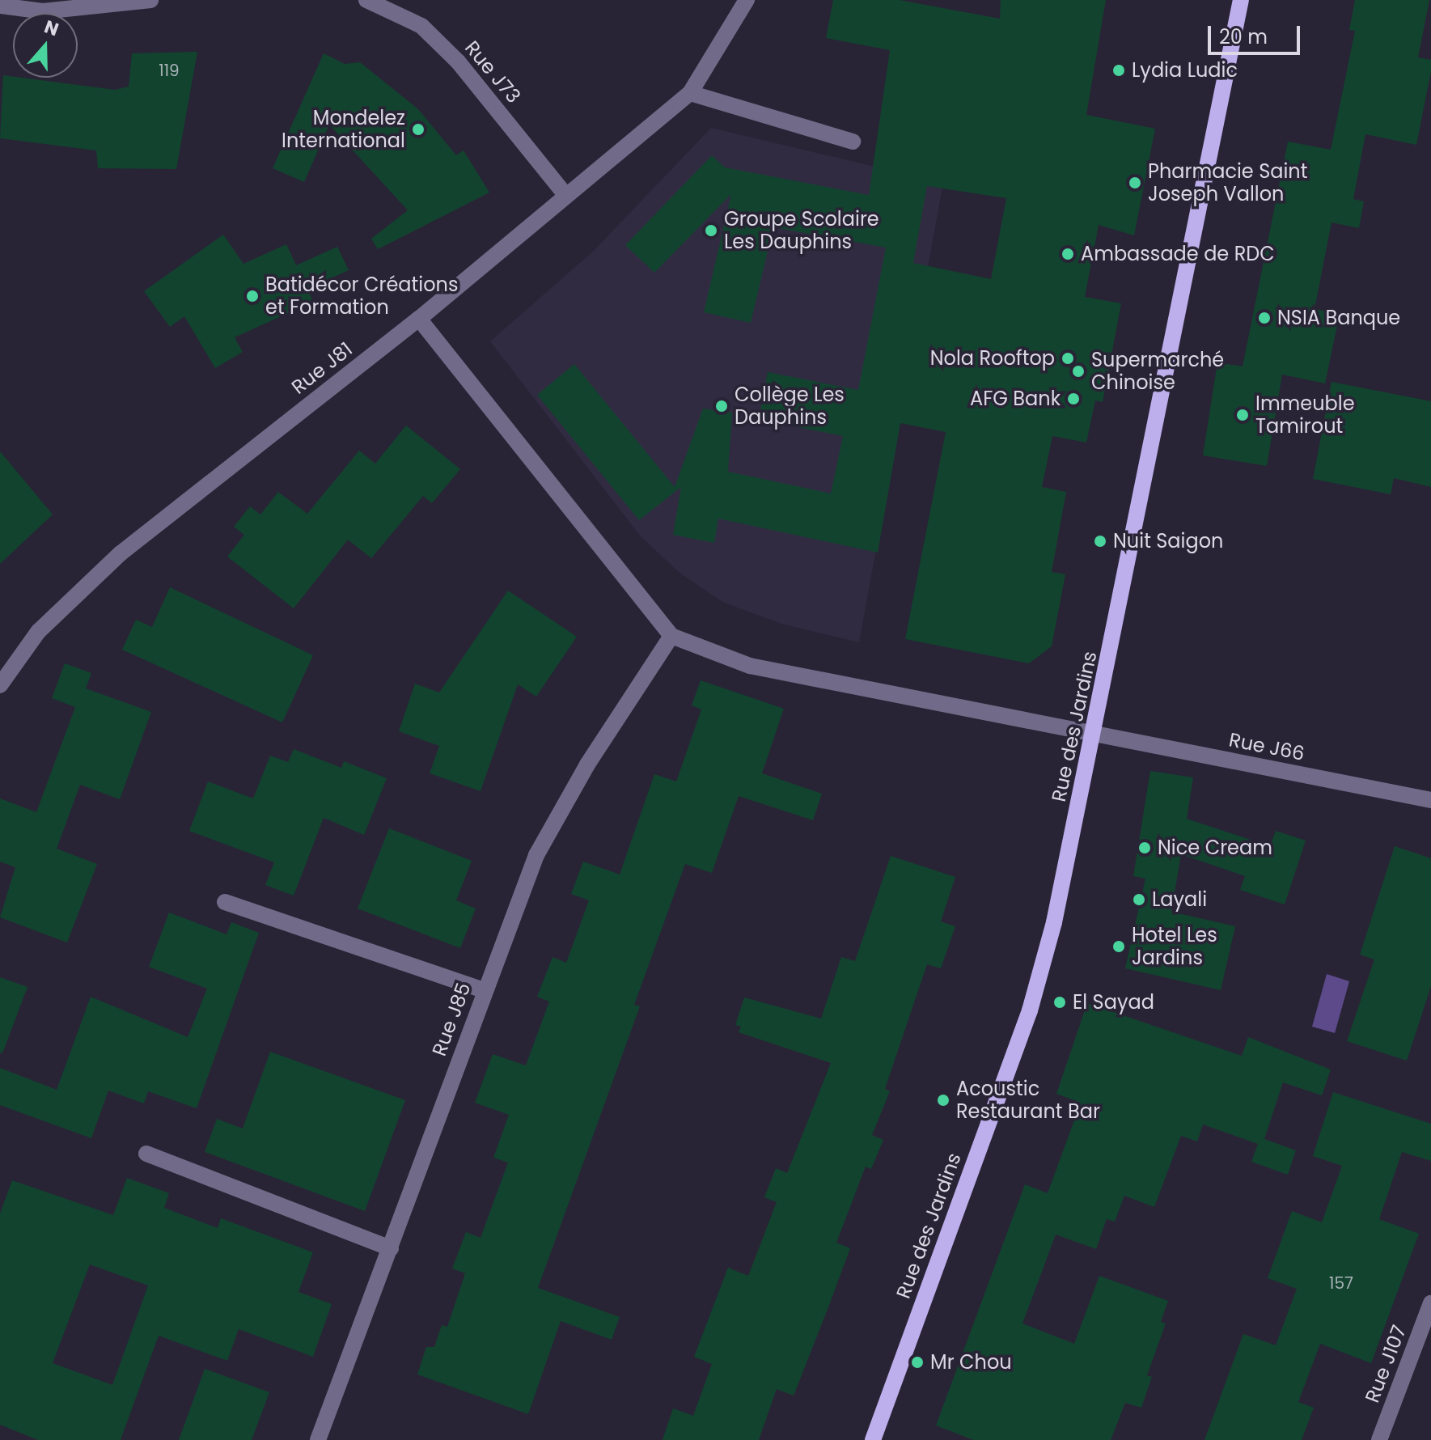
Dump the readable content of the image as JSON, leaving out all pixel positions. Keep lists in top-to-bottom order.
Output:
{
  "streets": {
    "main road": ["Rue des Jardins"],
    "street": [
      "Rue J73",
      "Rue J81",
      "Rue J66",
      "Rue J85",
      "Rue J107"
    ]
  },
  "crossings": [
    ["Rue J73", "Rue J81"],
    ["Rue des Jardins", "Rue J66"],
    ["Rue J66", "Rue J85"]
  ],
  "places": [
    "Lydia Ludic",
    "Mondelez International",
    "Pharmacie Saint Joseph Vallon",
    "Groupe Scolaire Les Dauphins",
    "Ambassade de RDC",
    "Batidécor Créations et Formation",
    "NSIA Banque",
    "Nola Rooftop",
    "Supermarché Chinoise",
    "AFG Bank",
    "Collège Les Dauphins",
    "Immeuble Tamirout",
    "Nuit Saigon",
    "Nice Cream",
    "Layali",
    "Hotel Les Jardins",
    "El Sayad",
    "Acoustic Restaurant Bar",
    "Mr Chou"
  ],
  "house_numbers": ["119", "157"],
  "scale_bar": "20 m",
  "north": "top"
}
